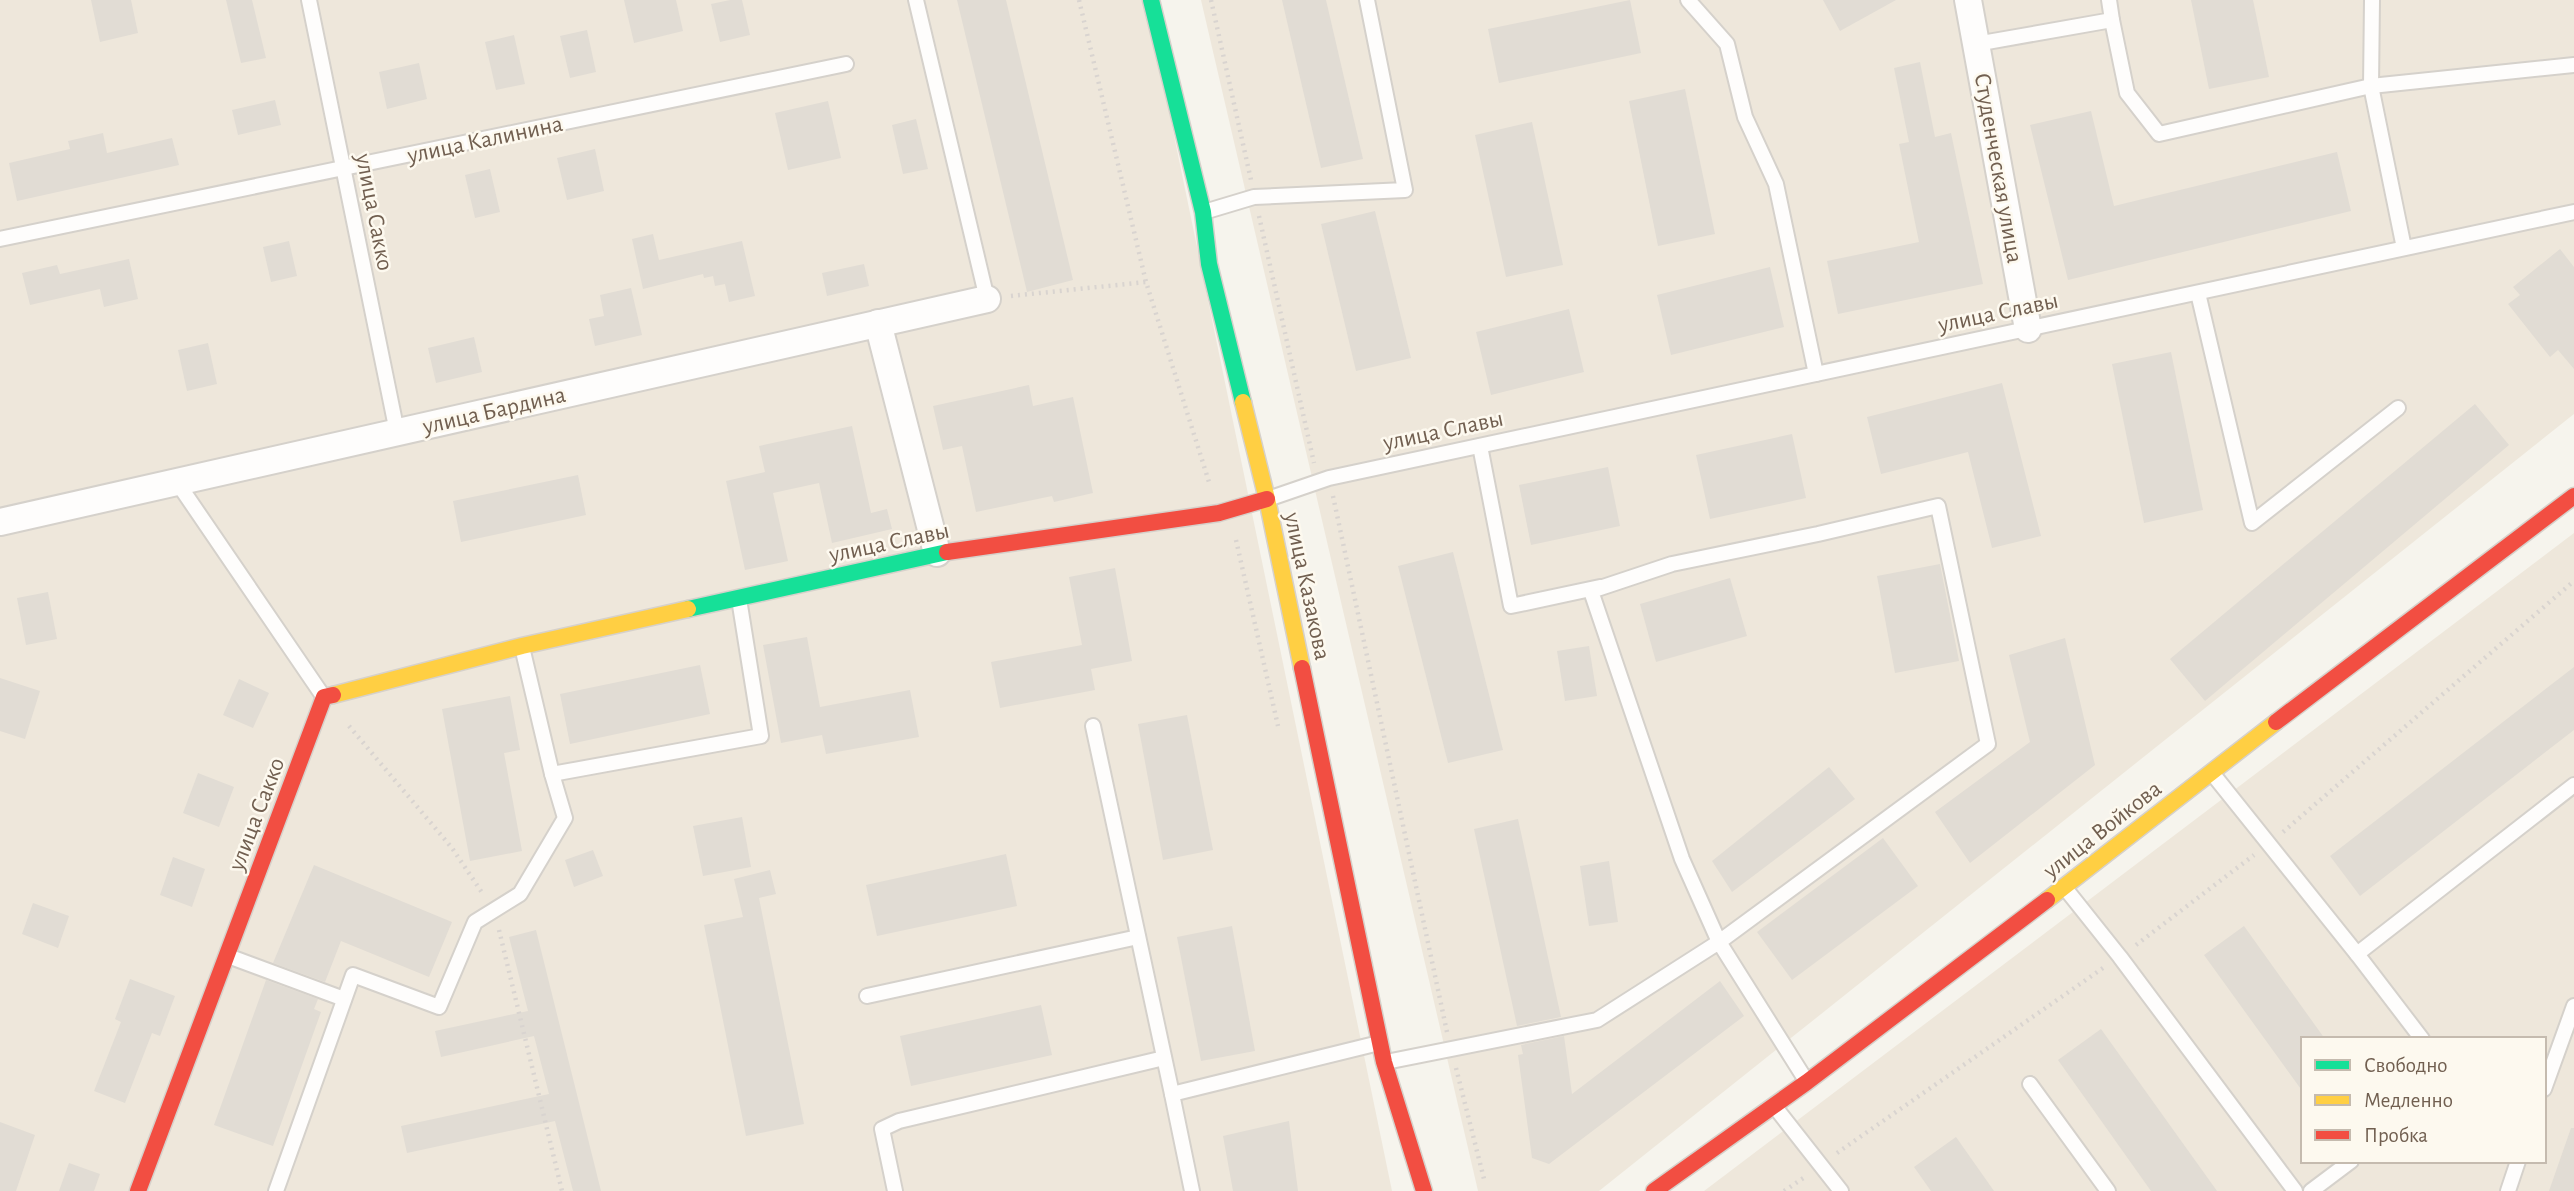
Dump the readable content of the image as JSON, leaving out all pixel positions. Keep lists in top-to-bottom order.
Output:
{
  "streets": {
    "main road": [
      "улица Сакко",
      "улица Славы",
      "улица Казакова",
      "улица Войкова"
    ],
    "street": ["Студенческая улица", "улица Бардина"],
    "lane": ["улица Калинина"]
  },
  "crossings": [
    ["улица Калинина", "улица Сакко"],
    ["Студенческая улица", "улица Славы"],
    ["улица Сакко", "улица Славы"],
    ["улица Сакко", "улица Бардина"],
    ["улица Славы", "улица Казакова"]
  ],
  "legend": ["Свободно", "Медленно", "Пробка"]
}
